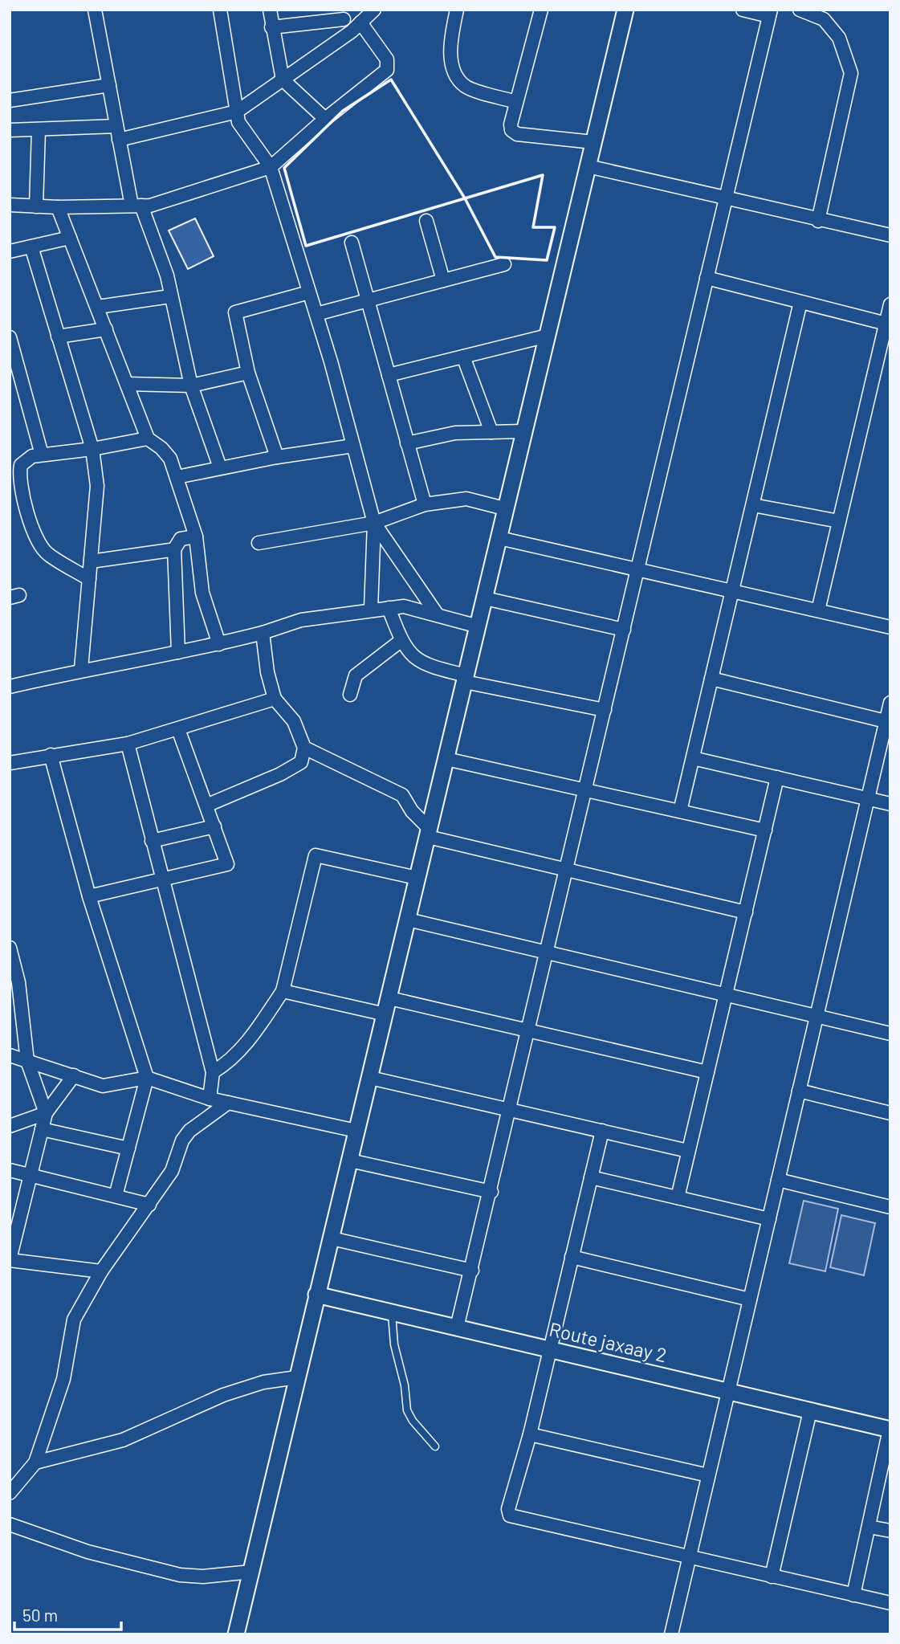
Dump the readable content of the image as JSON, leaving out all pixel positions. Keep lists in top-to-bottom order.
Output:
{
  "streets": {
    "street": ["Route jaxaay 2"]
  },
  "scale_bar": "50 m"
}
